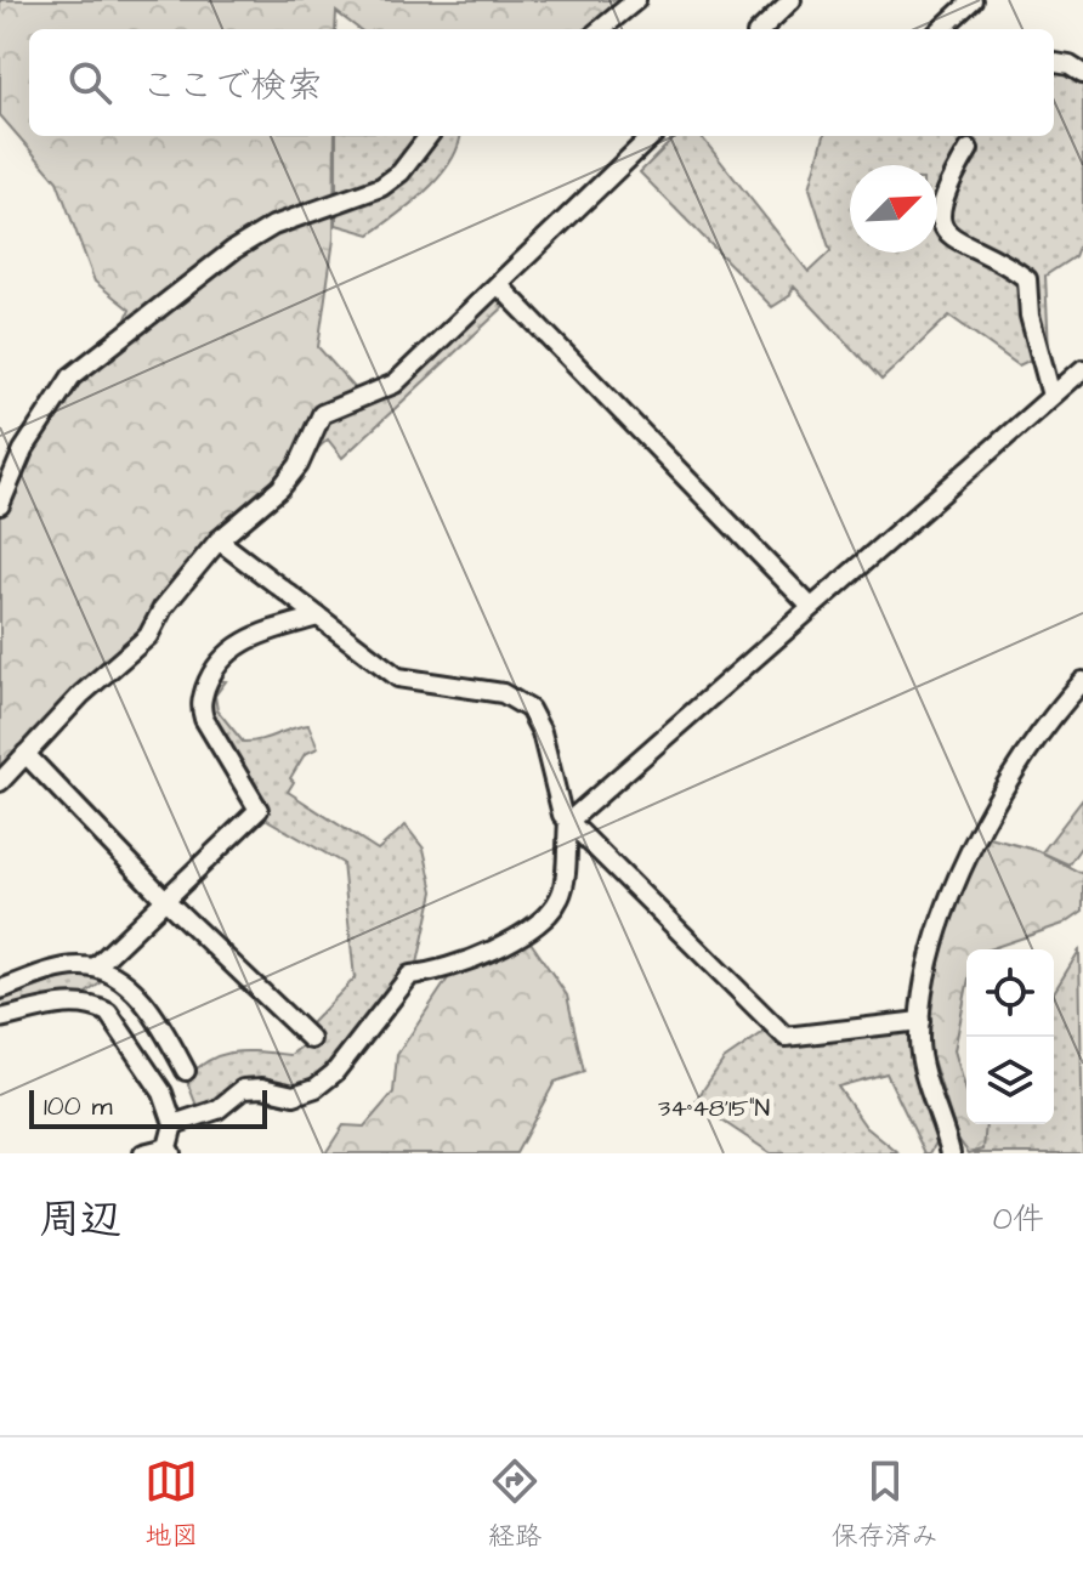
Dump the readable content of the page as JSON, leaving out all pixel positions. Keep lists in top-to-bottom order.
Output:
{
  "scale_bar": "100 m",
  "north": "top right",
  "page": {
    "search": "ここで検索",
    "scale": "100 m",
    "heading": ["周辺", "0件"],
    "nav": ["地図", "経路", "保存済み"]
  },
  "coordinates": ["34°48'15\"N"]
}
